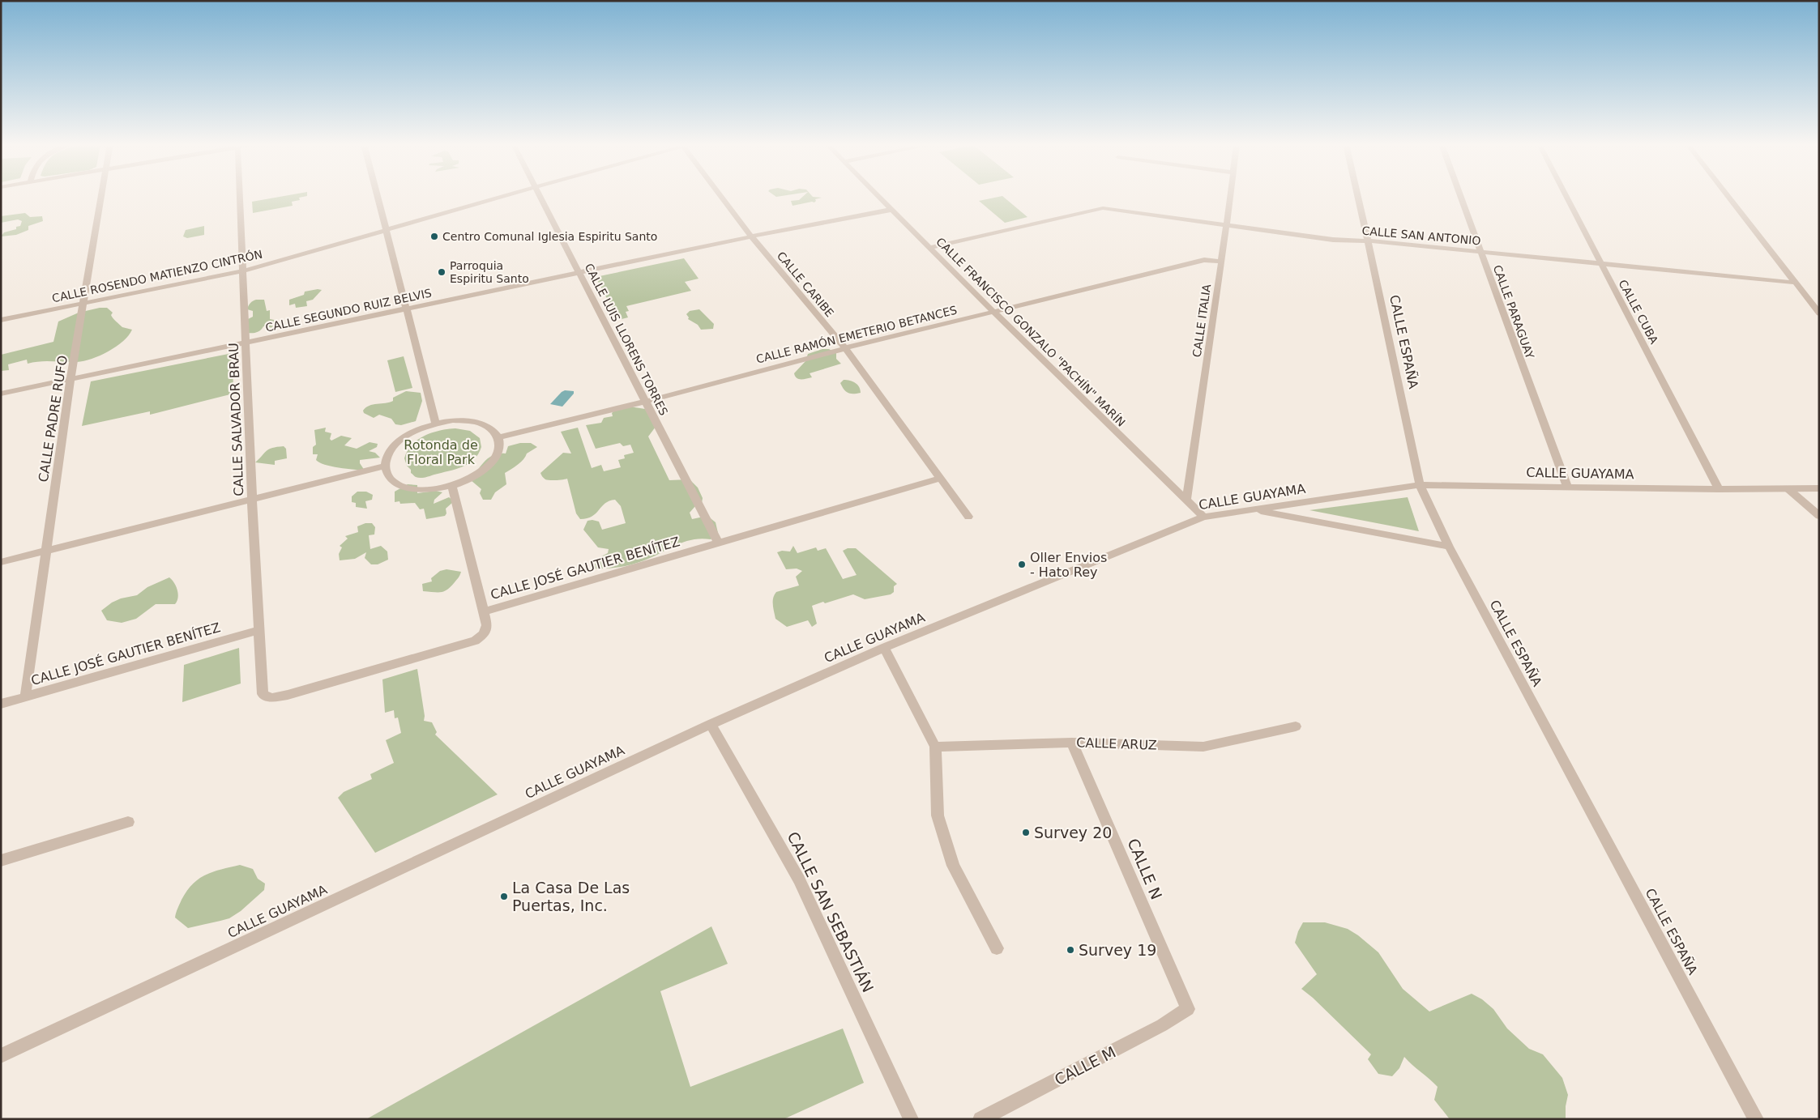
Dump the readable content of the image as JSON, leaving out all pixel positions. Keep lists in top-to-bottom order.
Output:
{
  "streets": {
    "street": [
      "CALLE SAN ANTONIO",
      "CALLE ROSENDO MATIENZO CINTRÓN",
      "CALLE CARIBE",
      "CALLE SEGUNDO RUIZ BELVIS",
      "CALLE PARAGUAY",
      "CALLE CUBA",
      "CALLE ITALIA",
      "CALLE FRANCISCO GONZALO \"PACHÍN\" MARÍN",
      "CALLE RAMÓN EMETERIO BETANCES",
      "CALLE LUIS LLORENS TORRES",
      "CALLE ESPAÑA",
      "CALLE PADRE RUFO",
      "CALLE SALVADOR BRAU",
      "CALLE GUAYAMA",
      "CALLE JOSÉ GAUTIER BENÍTEZ",
      "CALLE ARUZ",
      "CALLE N",
      "CALLE SAN SEBASTIÁN",
      "CALLE M"
    ]
  },
  "crossings": [
    ["CALLE SAN ANTONIO", "CALLE PARAGUAY"],
    ["CALLE SAN ANTONIO", "CALLE CUBA"],
    ["CALLE SAN ANTONIO", "CALLE ITALIA"],
    ["CALLE SAN ANTONIO", "CALLE FRANCISCO GONZALO \"PACHÍN\" MARÍN"],
    ["CALLE SAN ANTONIO", "CALLE ESPAÑA"],
    ["CALLE ROSENDO MATIENZO CINTRÓN", "CALLE PADRE RUFO"],
    ["CALLE ROSENDO MATIENZO CINTRÓN", "CALLE SALVADOR BRAU"],
    ["CALLE CARIBE", "CALLE SEGUNDO RUIZ BELVIS"],
    ["CALLE CARIBE", "CALLE RAMÓN EMETERIO BETANCES"],
    ["CALLE CARIBE", "CALLE JOSÉ GAUTIER BENÍTEZ"],
    ["CALLE SEGUNDO RUIZ BELVIS", "CALLE FRANCISCO GONZALO \"PACHÍN\" MARÍN"],
    ["CALLE SEGUNDO RUIZ BELVIS", "CALLE LUIS LLORENS TORRES"],
    ["CALLE SEGUNDO RUIZ BELVIS", "CALLE PADRE RUFO"],
    ["CALLE SEGUNDO RUIZ BELVIS", "CALLE SALVADOR BRAU"],
    ["CALLE PARAGUAY", "CALLE GUAYAMA"],
    ["CALLE CUBA", "CALLE GUAYAMA"],
    ["CALLE ITALIA", "CALLE FRANCISCO GONZALO \"PACHÍN\" MARÍN"],
    ["CALLE ITALIA", "CALLE RAMÓN EMETERIO BETANCES"],
    ["CALLE FRANCISCO GONZALO \"PACHÍN\" MARÍN", "CALLE RAMÓN EMETERIO BETANCES"],
    ["CALLE FRANCISCO GONZALO \"PACHÍN\" MARÍN", "CALLE GUAYAMA"],
    ["CALLE RAMÓN EMETERIO BETANCES", "CALLE LUIS LLORENS TORRES"],
    ["CALLE LUIS LLORENS TORRES", "CALLE JOSÉ GAUTIER BENÍTEZ"],
    ["CALLE ESPAÑA", "CALLE GUAYAMA"],
    ["CALLE PADRE RUFO", "CALLE JOSÉ GAUTIER BENÍTEZ"],
    ["CALLE SALVADOR BRAU", "CALLE JOSÉ GAUTIER BENÍTEZ"],
    ["CALLE GUAYAMA", "CALLE SAN SEBASTIÁN"],
    ["CALLE ARUZ", "CALLE N"],
    ["CALLE N", "CALLE M"]
  ],
  "parks": ["Rotonda de Floral Park"],
  "places": [
    "Centro Comunal Iglesia Espiritu Santo",
    "Parroquia Espiritu Santo",
    "Oller Envios - Hato Rey",
    "Survey 20",
    "La Casa De Las Puertas, Inc.",
    "Survey 19"
  ]
}
